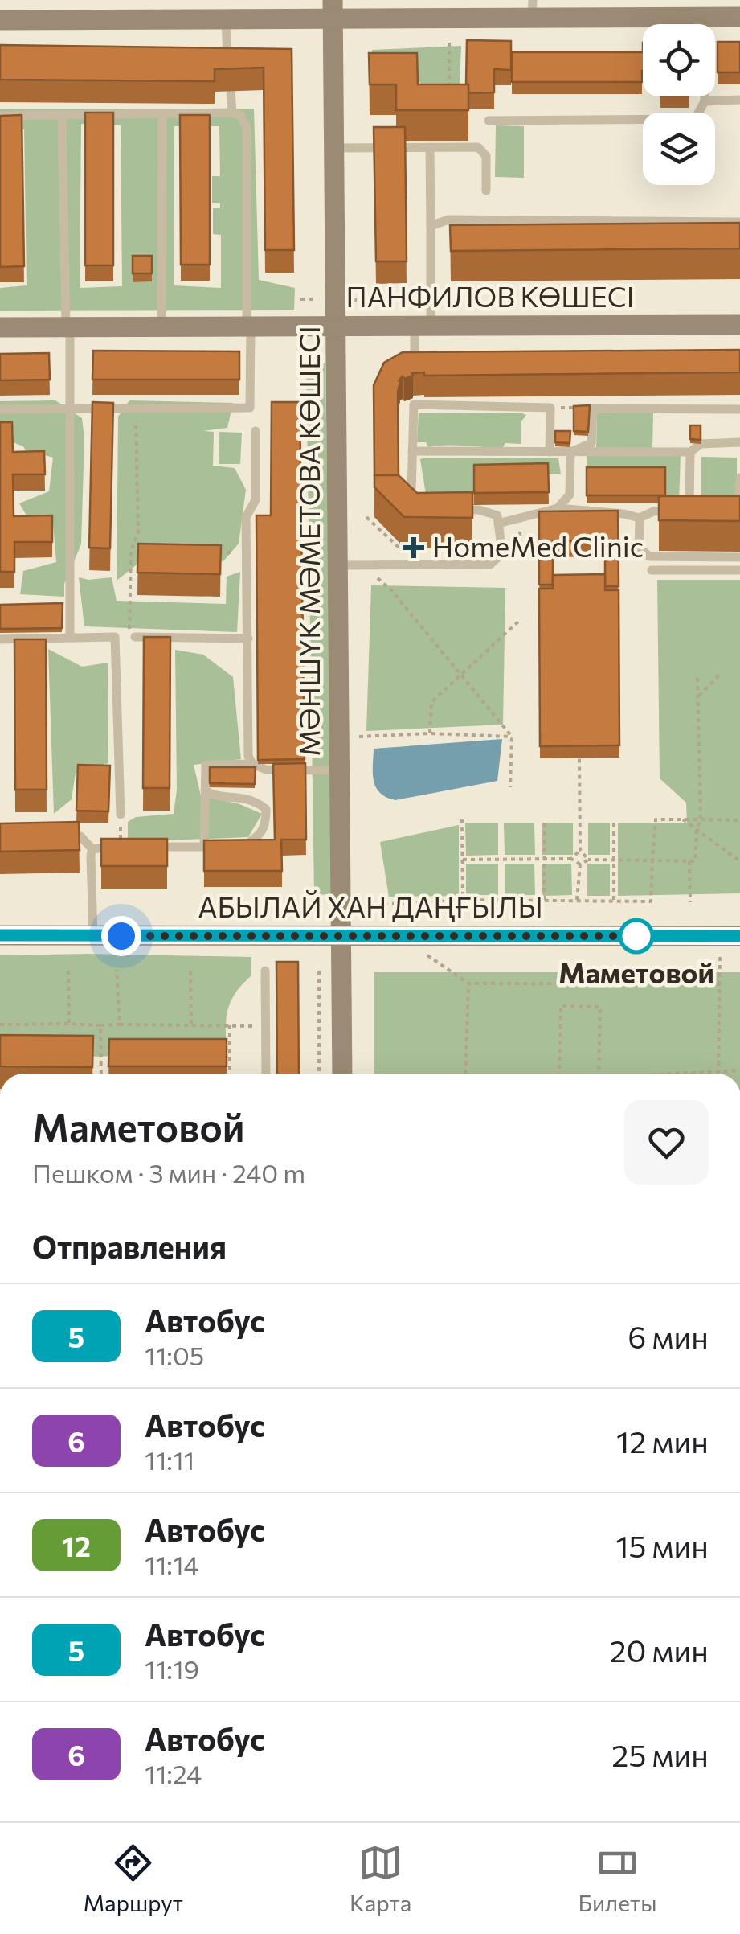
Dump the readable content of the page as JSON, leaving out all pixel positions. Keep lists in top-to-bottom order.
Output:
{
  "streets": {
    "street": ["ПАНФИЛОВ КӨШЕСІ", "МӘНШҮК МӘМЕТОВА КӨШЕСІ", "АБЫЛАЙ ХАН ДАҢҒЫЛЫ"]
  },
  "crossings": [
    ["ПАНФИЛОВ КӨШЕСІ", "МӘНШҮК МӘМЕТОВА КӨШЕСІ"],
    ["МӘНШҮК МӘМЕТОВА КӨШЕСІ", "АБЫЛАЙ ХАН ДАҢҒЫЛЫ"]
  ],
  "places": {
    "health": ["HomeMed Clinic"],
    "other": ["Маметовой"]
  },
  "lines": ["bus line 5"],
  "page": {
    "heading": [
      ["Маметовой", "Пешком · 3 мин · 240 m"],
      "Отправления"
    ],
    "list": [
      {
        "mark": "5",
        "name": "Автобус",
        "note": "11:05",
        "value": "6 мин"
      },
      {
        "mark": "6",
        "name": "Автобус",
        "note": "11:11",
        "value": "12 мин"
      },
      {
        "mark": "12",
        "name": "Автобус",
        "note": "11:14",
        "value": "15 мин"
      },
      {
        "mark": "5",
        "name": "Автобус",
        "note": "11:19",
        "value": "20 мин"
      },
      {
        "mark": "6",
        "name": "Автобус",
        "note": "11:24",
        "value": "25 мин"
      }
    ],
    "tabs": ["Маршрут", "Карта", "Билеты"]
  }
}
